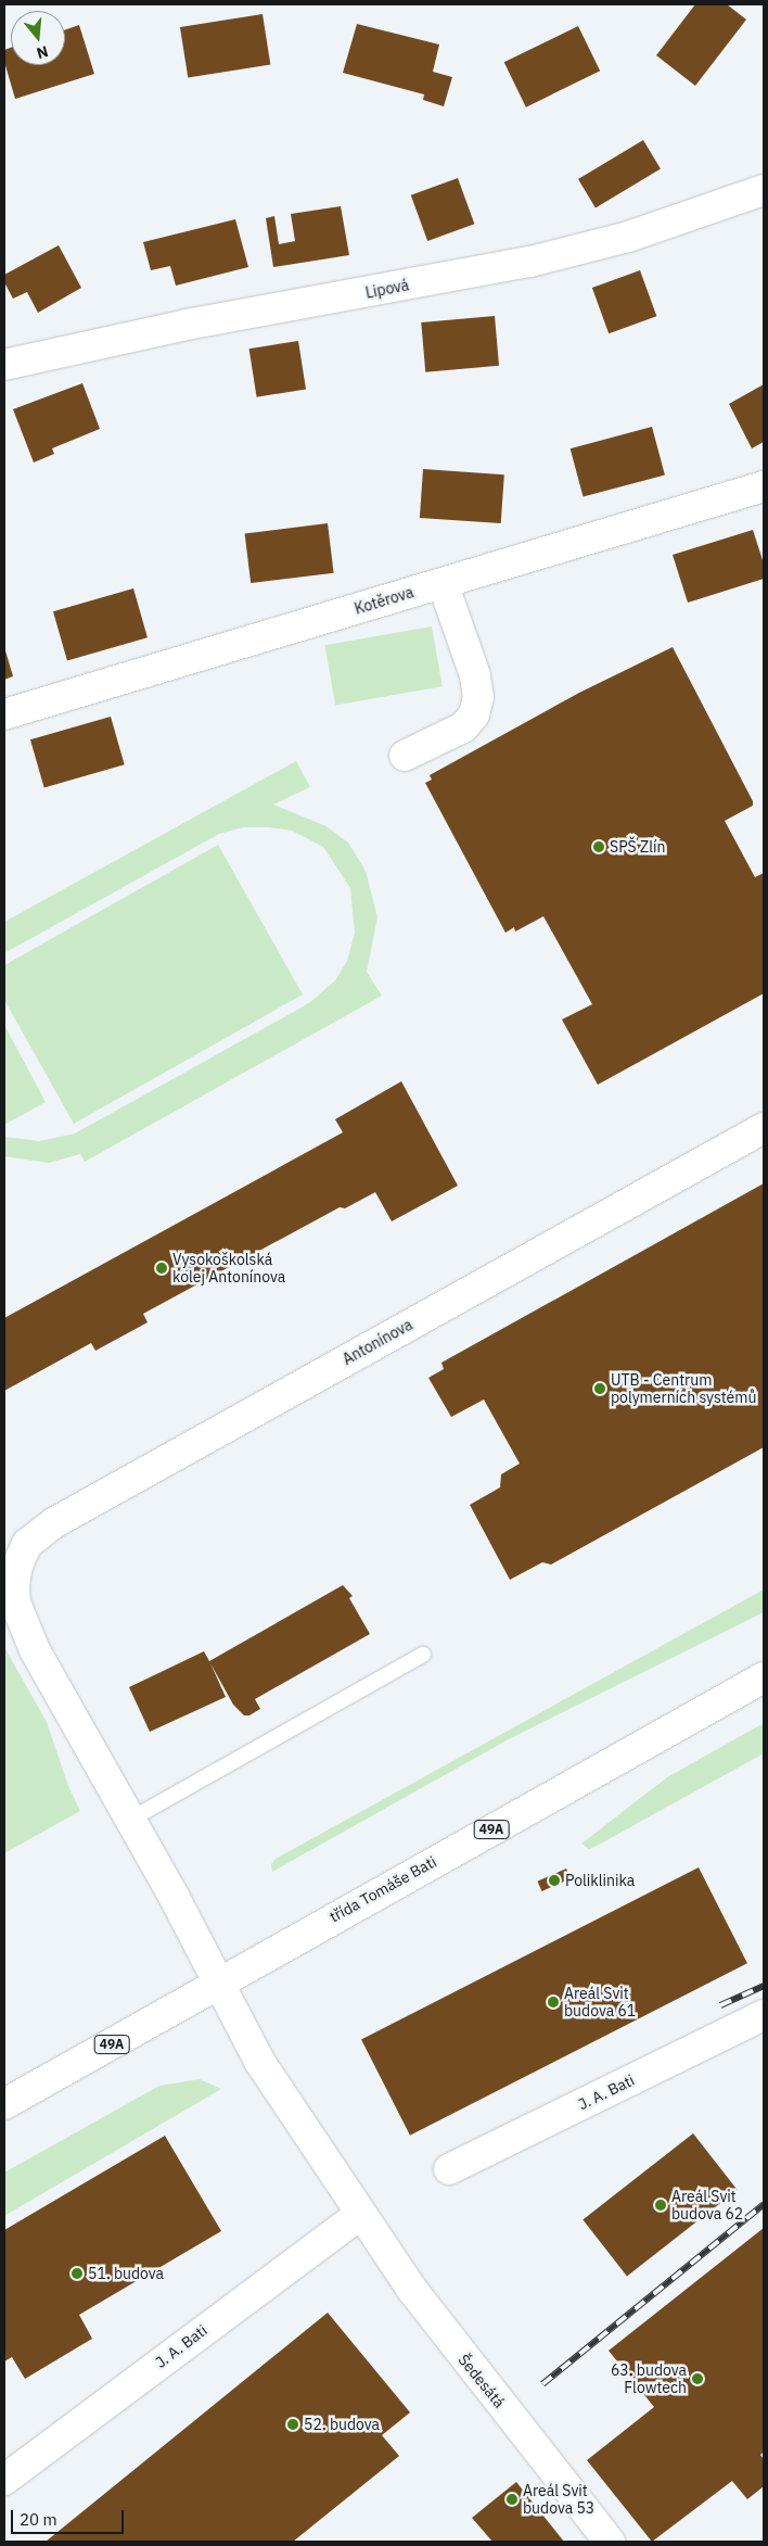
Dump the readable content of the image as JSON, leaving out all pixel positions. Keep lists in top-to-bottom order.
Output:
{
  "streets": {
    "street": [
      "Lipová",
      "Kotěrova",
      "Antonínova",
      "49A",
      "třída Tomáše Bati",
      "J. A. Bati",
      "Šedesátá"
    ]
  },
  "crossings": [
    ["Antonínova", "Šedesátá"],
    ["třída Tomáše Bati", "Šedesátá"],
    ["J. A. Bati", "Šedesátá"]
  ],
  "places": [
    "SPŠ Zlín",
    "Vysokoškolská kolej Antonínova",
    "UTB - Centrum polymerních systémů",
    "Poliklinika",
    "Areál Svit budova 61",
    "Areál Svit budova 62",
    "51. budova",
    "63. budova Flowtech",
    "52. budova",
    "Areál Svit budova 53"
  ],
  "scale_bar": "20 m",
  "north": "bottom"
}
